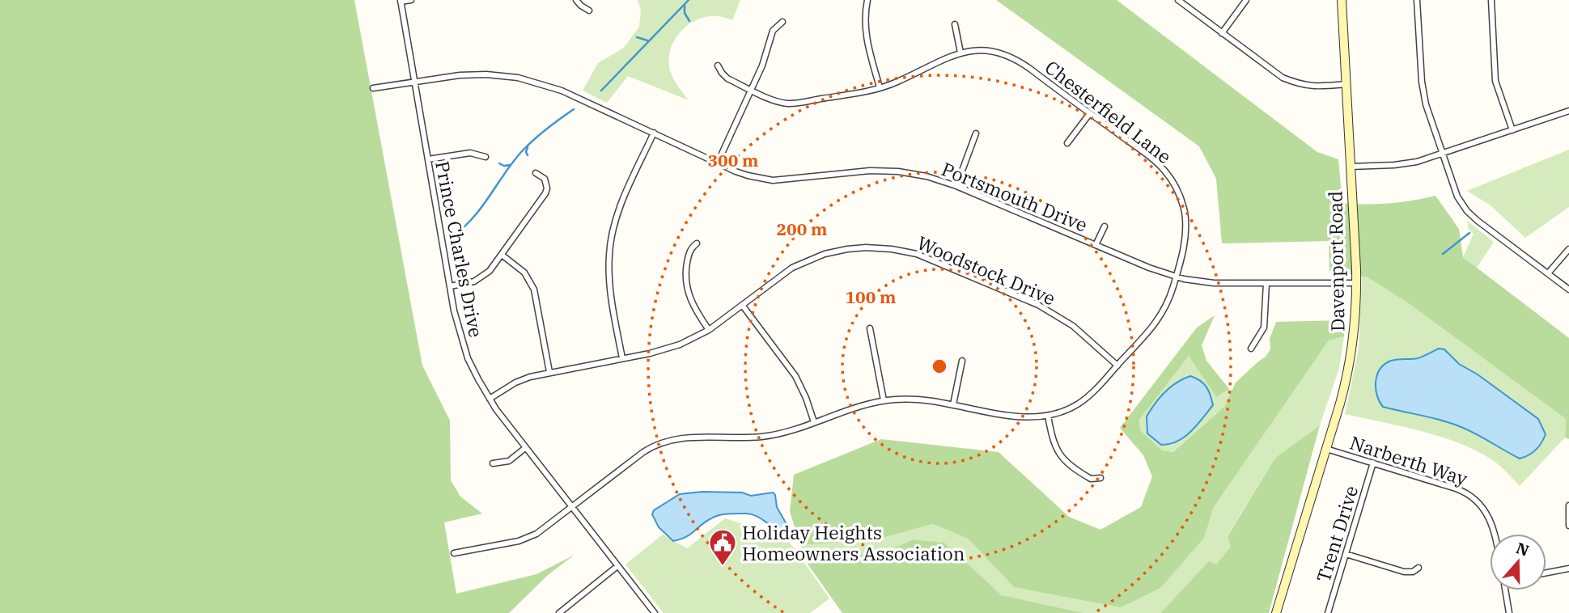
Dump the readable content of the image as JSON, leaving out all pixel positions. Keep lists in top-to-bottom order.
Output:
{
  "streets": {
    "street": [
      "Chesterfield Lane",
      "Portsmouth Drive",
      "Prince Charles Drive",
      "Davenport Road",
      "Woodstock Drive",
      "Narberth Way",
      "Trent Drive"
    ]
  },
  "crossings": [
    ["Chesterfield Lane", "Portsmouth Drive"],
    ["Chesterfield Lane", "Prince Charles Drive"],
    ["Chesterfield Lane", "Woodstock Drive"],
    ["Portsmouth Drive", "Prince Charles Drive"],
    ["Portsmouth Drive", "Davenport Road"],
    ["Prince Charles Drive", "Woodstock Drive"],
    ["Davenport Road", "Narberth Way"],
    ["Narberth Way", "Trent Drive"]
  ],
  "places": {
    "public building": ["Holiday Heights Homeowners Association"]
  },
  "north": "top",
  "rings": ["300 m", "200 m", "100 m"]
}
